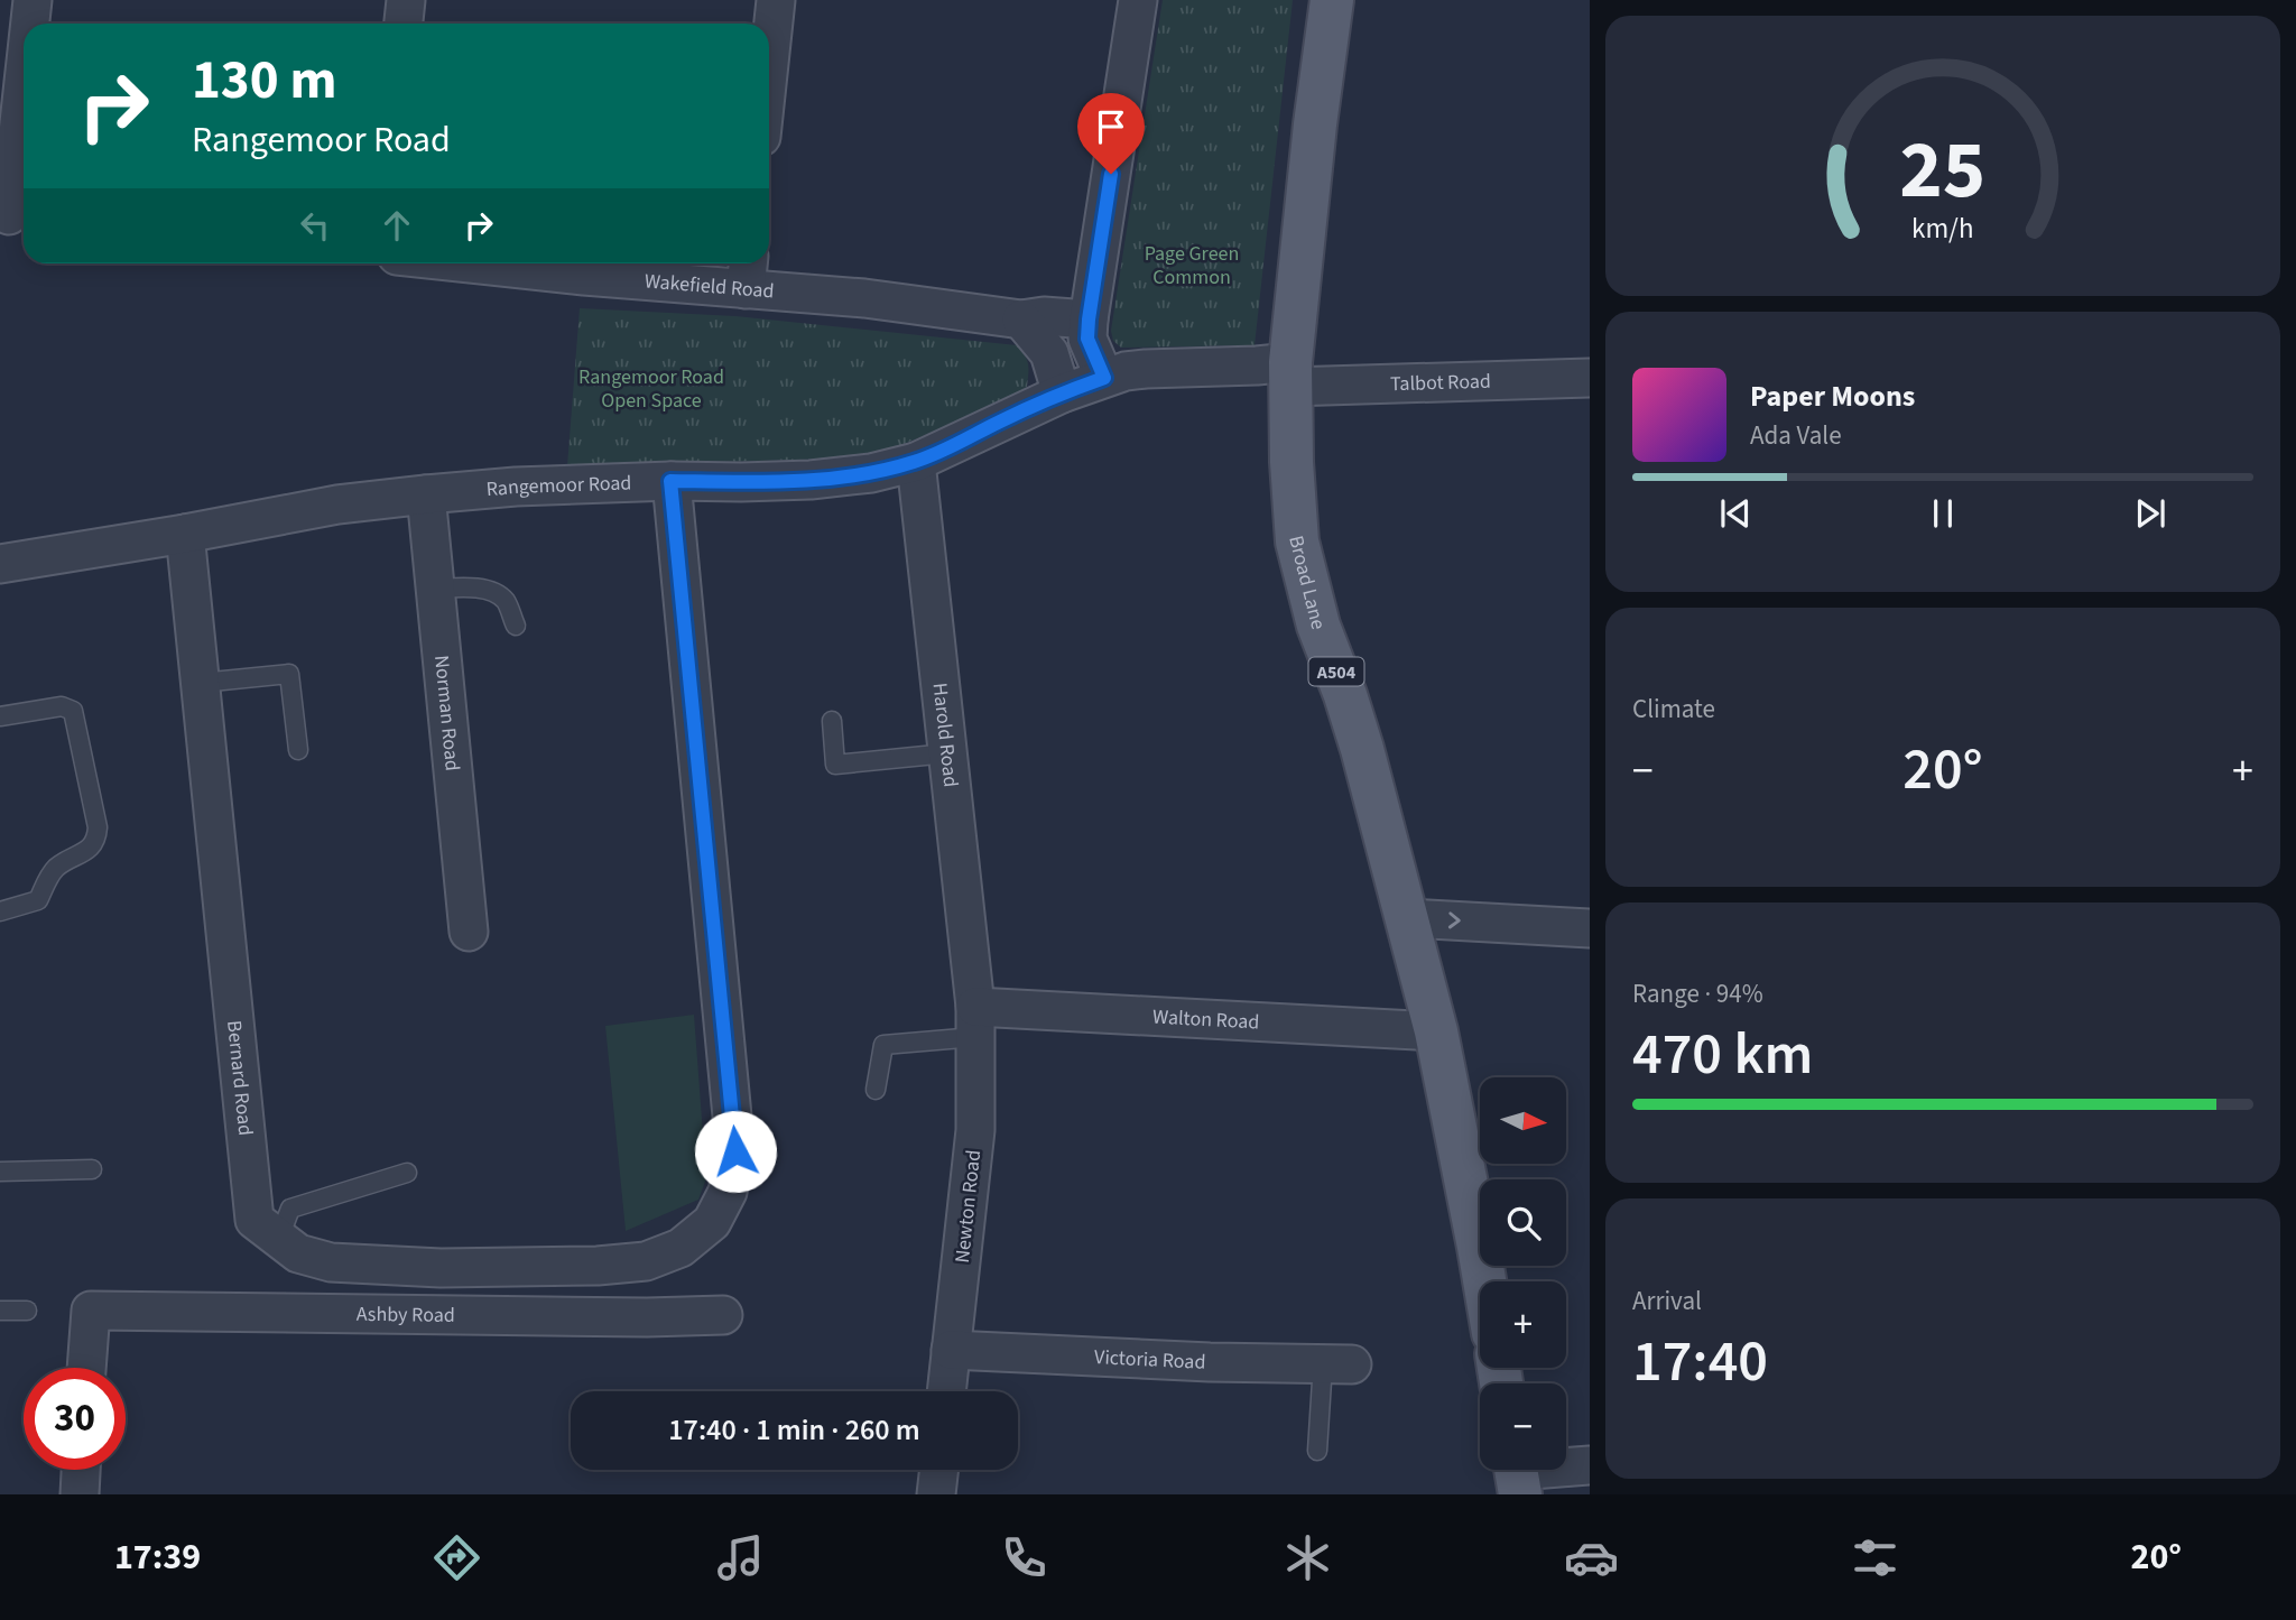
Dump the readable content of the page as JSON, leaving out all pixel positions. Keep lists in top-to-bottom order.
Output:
{
  "streets": {
    "main road": ["Broad Lane", "A504"],
    "street": [
      "Wakefield Road",
      "Talbot Road",
      "Rangemoor Road",
      "Norman Road",
      "Harold Road",
      "Walton Road",
      "Bernard Road",
      "Newton Road",
      "Ashby Road",
      "Victoria Road"
    ]
  },
  "crossings": [
    ["Talbot Road", "Broad Lane"],
    ["Rangemoor Road", "Norman Road"],
    ["Rangemoor Road", "Harold Road"],
    ["Rangemoor Road", "Bernard Road"],
    ["Broad Lane", "Walton Road"],
    ["Harold Road", "Walton Road"],
    ["Harold Road", "Newton Road"],
    ["Walton Road", "Newton Road"],
    ["Newton Road", "Victoria Road"]
  ],
  "parks": ["Page Green Common", "Rangemoor Road Open Space"],
  "north": "right",
  "page": {
    "turn": ["130 m", "Rangemoor Road"],
    "song": ["Paper Moons", "Ada Vale"],
    "tile": [
      "Climate",
      ["Range · 94%", "470 km"],
      ["Arrival", "17:40"]
    ],
    "heat": ["−", "20°", "+"],
    "map_buttons": ["+", "−"],
    "limit": "30",
    "trip": "17:40 · 1 min · 260 m",
    "tabs": ["17:39", "20°"],
    "gauge": ["25", "km/h"]
  }
}
